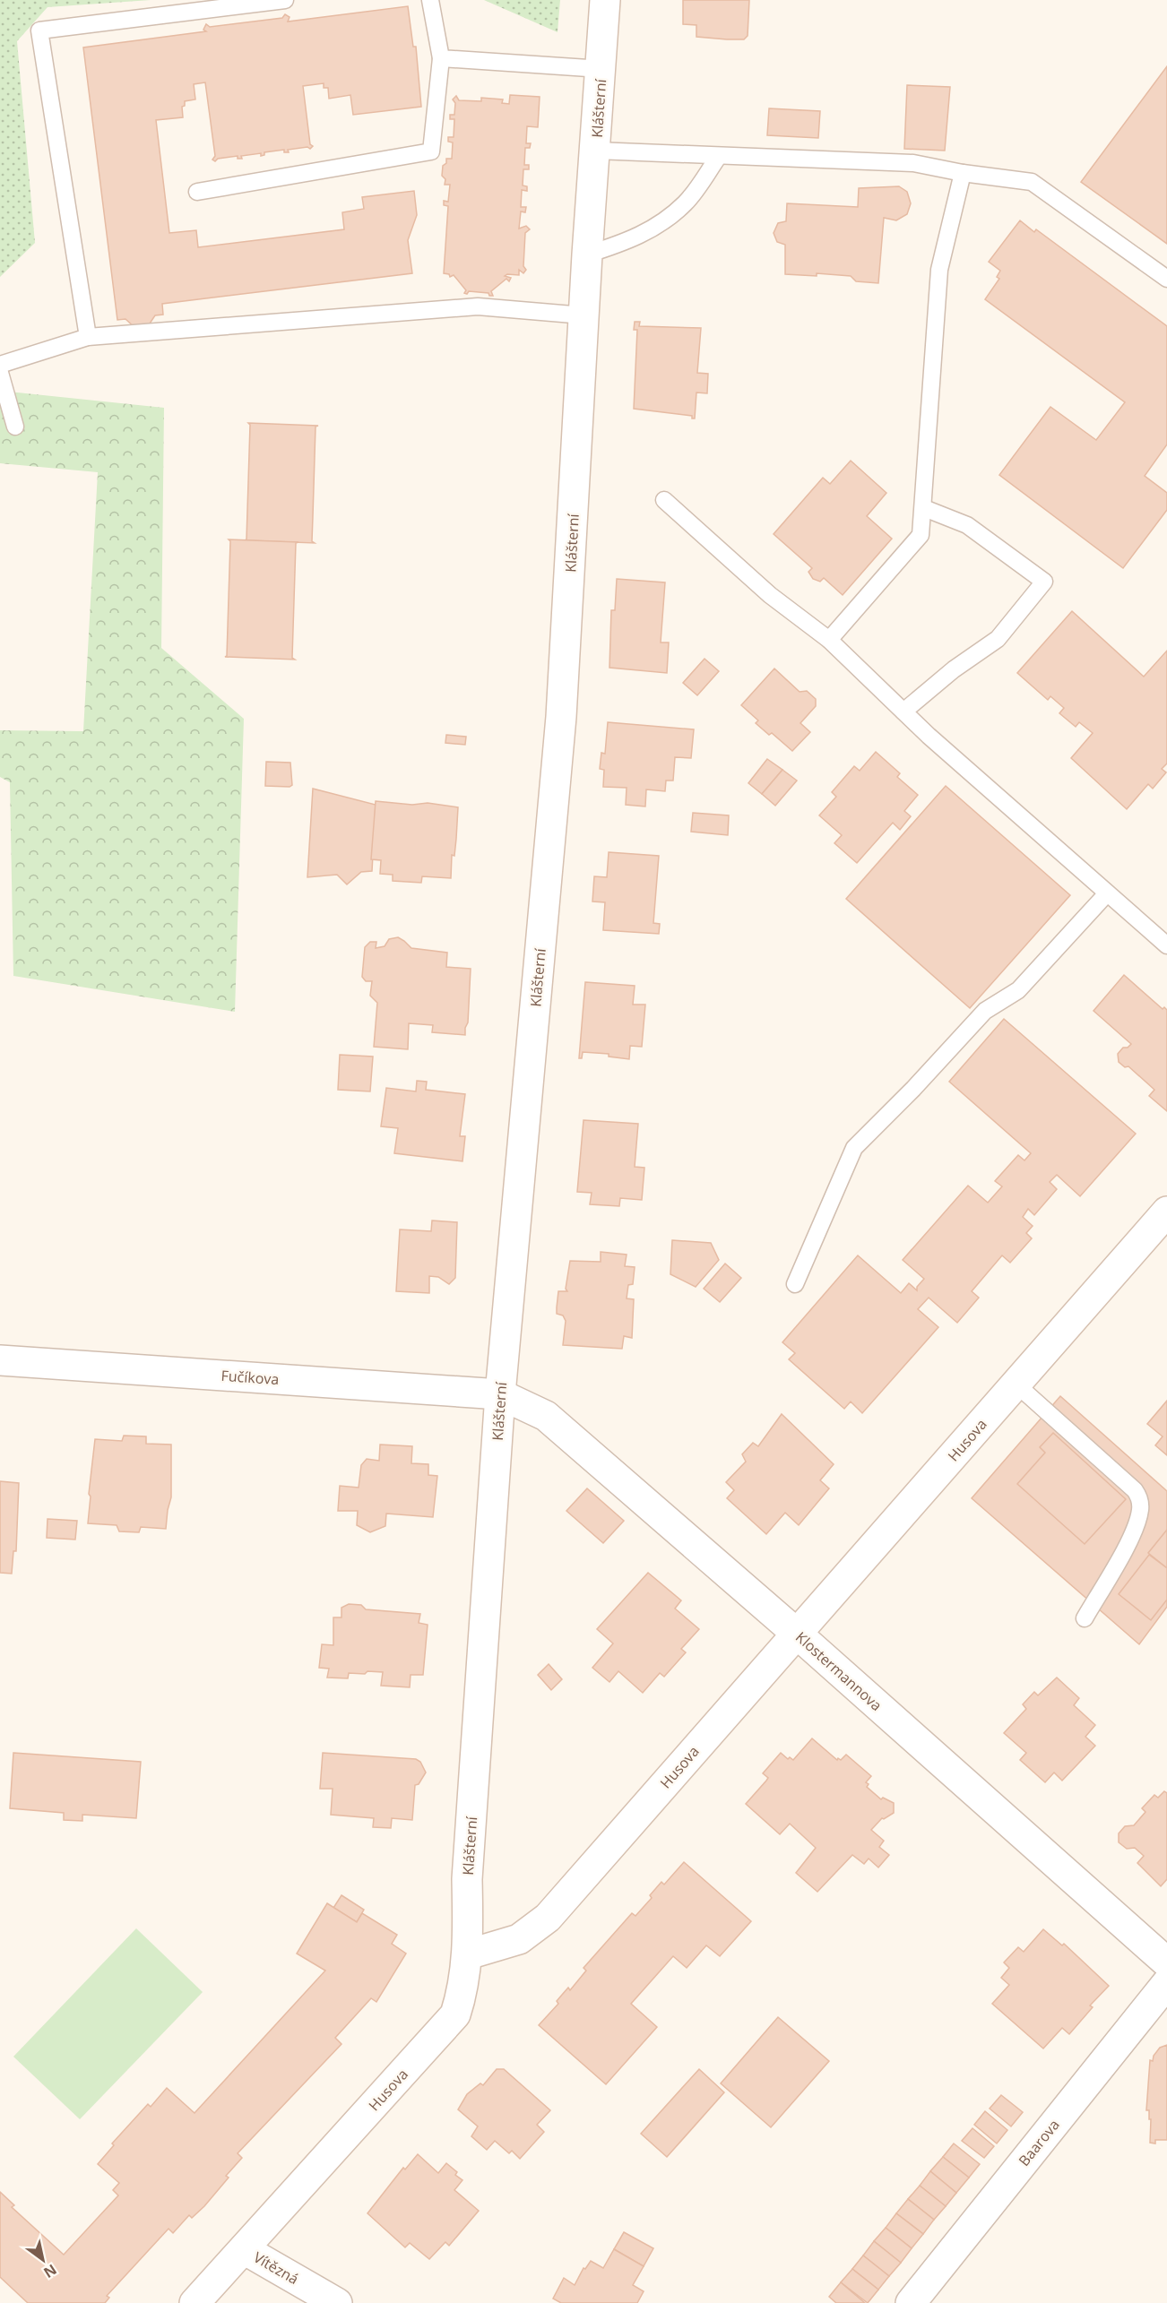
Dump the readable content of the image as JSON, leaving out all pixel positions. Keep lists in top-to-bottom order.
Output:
{
  "streets": {
    "street": [
      "Klášterní",
      "Fučíkova",
      "Husova",
      "Klostermannova",
      "Baarova",
      "Vítězná"
    ]
  },
  "crossings": [
    ["Klášterní", "Fučíkova"],
    ["Klášterní", "Husova"],
    ["Klášterní", "Klostermannova"],
    ["Fučíkova", "Klostermannova"],
    ["Husova", "Klostermannova"],
    ["Husova", "Vítězná"]
  ],
  "north": "bottom right"
}
